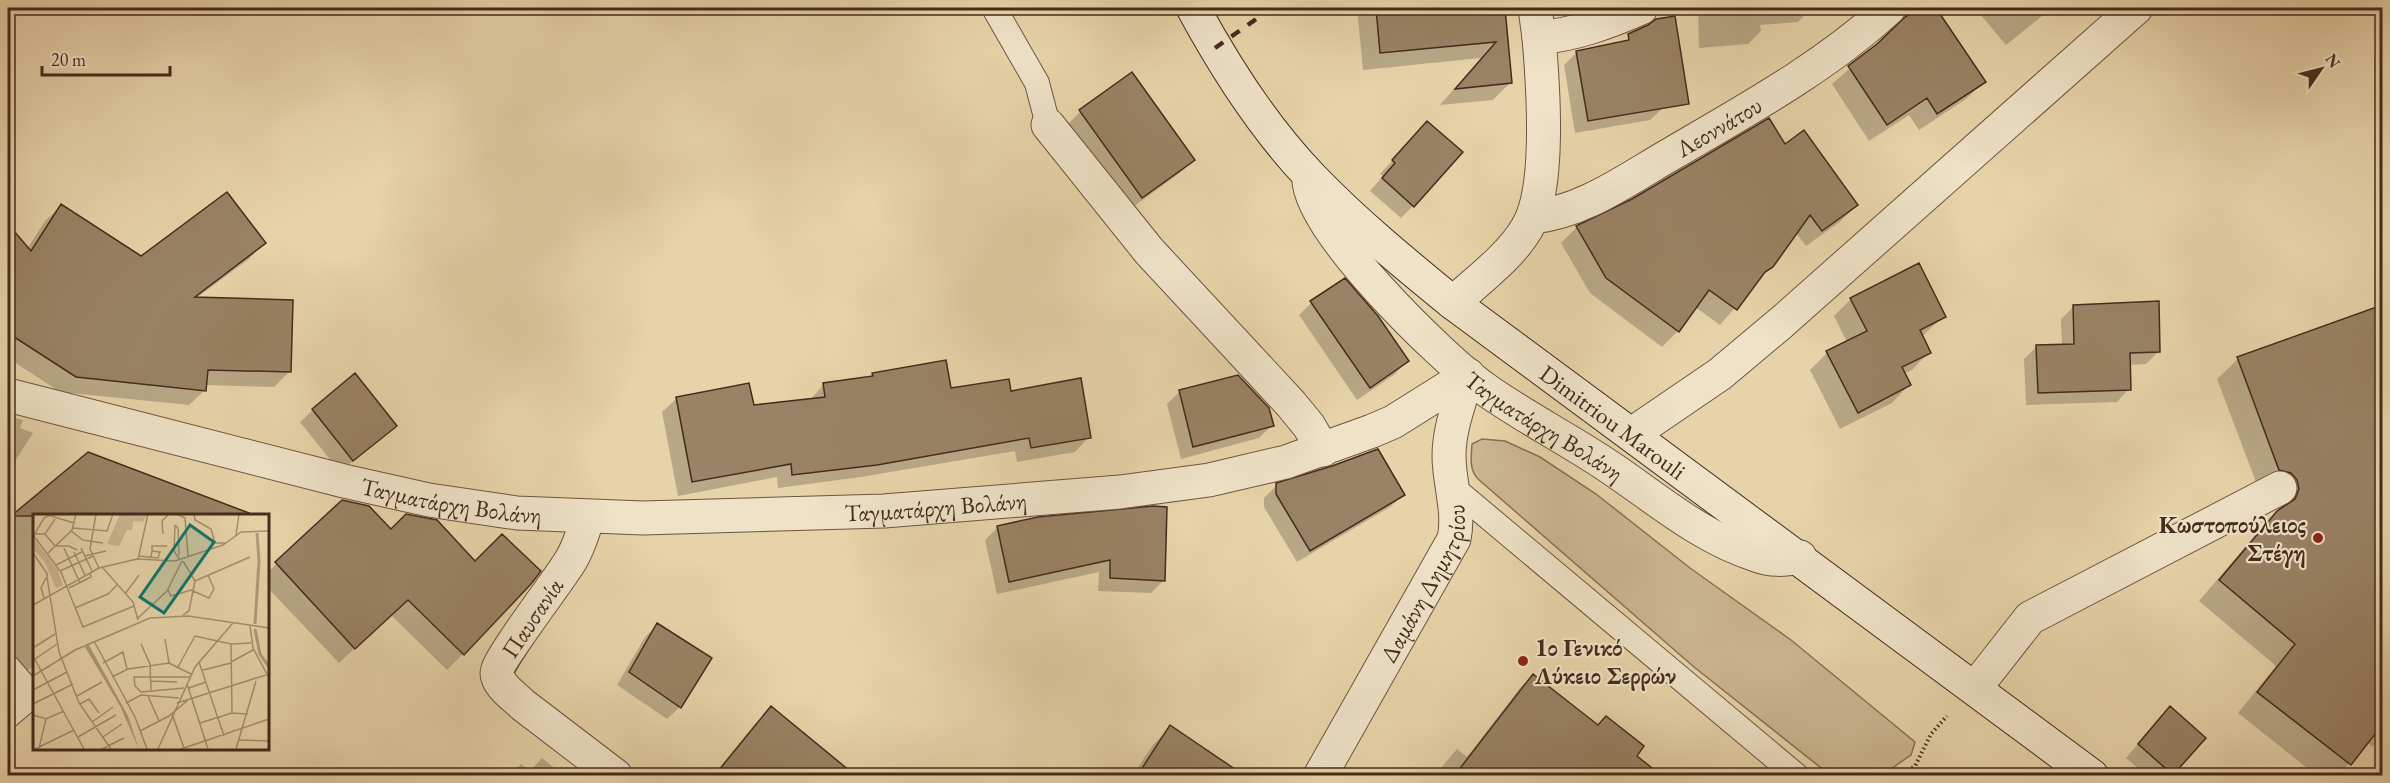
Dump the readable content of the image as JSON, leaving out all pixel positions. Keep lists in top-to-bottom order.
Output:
{
  "streets": {
    "street": [
      "Λεοννάτου",
      "Dimitriou Marouli",
      "Ταγματάρχη Βολάνη",
      "Δαμάνη Δημητρίου",
      "Παυσανία"
    ]
  },
  "crossings": [
    ["Dimitriou Marouli", "Ταγματάρχη Βολάνη"],
    ["Ταγματάρχη Βολάνη", "Δαμάνη Δημητρίου"],
    ["Ταγματάρχη Βολάνη", "Παυσανία"]
  ],
  "places": ["Κωστοπούλειος Στέγη", "1ο Γενικό Λύκειο Σερρών"],
  "scale_bar": "20 m",
  "north": "top right"
}
